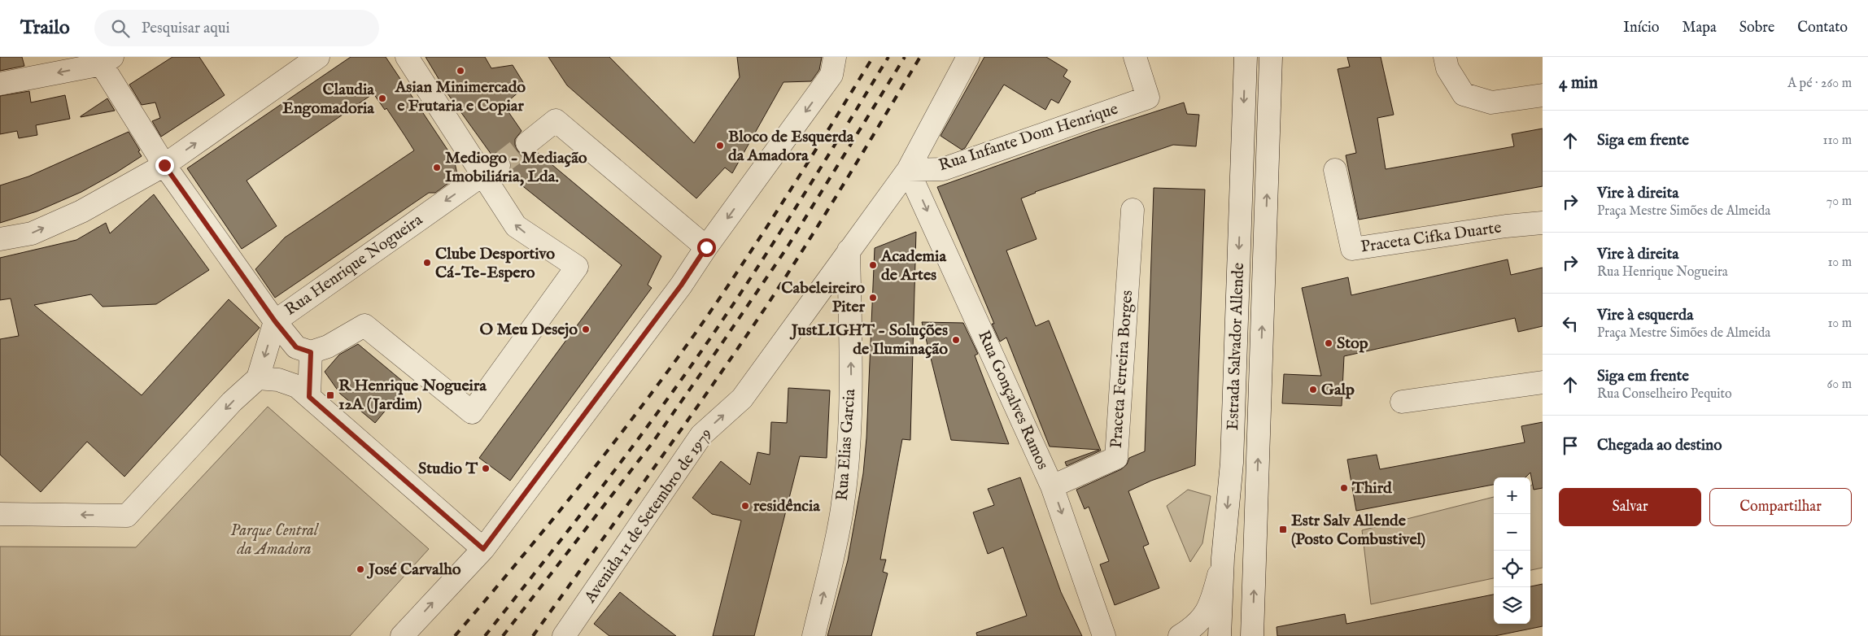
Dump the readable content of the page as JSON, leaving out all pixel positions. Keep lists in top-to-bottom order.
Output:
{
  "streets": {
    "street": [
      "Rua Infante Dom Henrique",
      "Praceta Cifka Duarte",
      "Rua Henrique Nogueira",
      "Estrada Salvador Allende",
      "Praceta Ferreira Borges",
      "Rua Gonçalves Ramos",
      "Rua Elias Garcia",
      "Avenida 11 de Setembro de 1979"
    ]
  },
  "crossings": [
    ["Rua Infante Dom Henrique", "Rua Gonçalves Ramos"],
    ["Rua Infante Dom Henrique", "Avenida 11 de Setembro de 1979"],
    ["Praceta Ferreira Borges", "Rua Gonçalves Ramos"],
    ["Rua Gonçalves Ramos", "Avenida 11 de Setembro de 1979"],
    ["Rua Elias Garcia", "Avenida 11 de Setembro de 1979"]
  ],
  "one_way": ["Rua Gonçalves Ramos", "Rua Elias Garcia"],
  "parks": ["Parque Central da Amadora"],
  "places": {
    "other": [
      "Asian Minimercado e Frutaria e Copiar",
      "Claudia Engomadoria",
      "Bloco de Esquerda da Amadora",
      "Mediogo - Mediação Imobiliária, Lda.",
      "Clube Desportivo Cá-Te-Espero",
      "Academia de Artes",
      "Cabeleireiro Piter",
      "O Meu Desejo",
      "JustLIGHT - Soluções de Iluminação",
      "Stop",
      "Galp",
      "Studio T",
      "Third",
      "residência",
      "José Carvalho"
    ],
    "transit": ["R Henrique Nogueira 12A (Jardim)", "Estr Salv Allende (Posto Combustivel)"]
  },
  "page": {
    "header": "Trailo",
    "search": "Pesquisar aqui",
    "nav": [
      "Início",
      "Mapa",
      "Sobre",
      "Contato"
    ],
    "heading": ["4 min", "A pé · 260 m"],
    "list": [
      ["Siga em frente", "110 m"],
      ["Vire à direita", "Praça Mestre Simões de Almeida", "70 m"],
      ["Vire à direita", "Rua Henrique Nogueira", "10 m"],
      ["Vire à esquerda", "Praça Mestre Simões de Almeida", "10 m"],
      ["Siga em frente", "Rua Conselheiro Pequito", "60 m"],
      "Chegada ao destino"
    ],
    "buttons": ["Salvar", "Compartilhar"],
    "map_buttons": ["+", "−"]
  }
}
